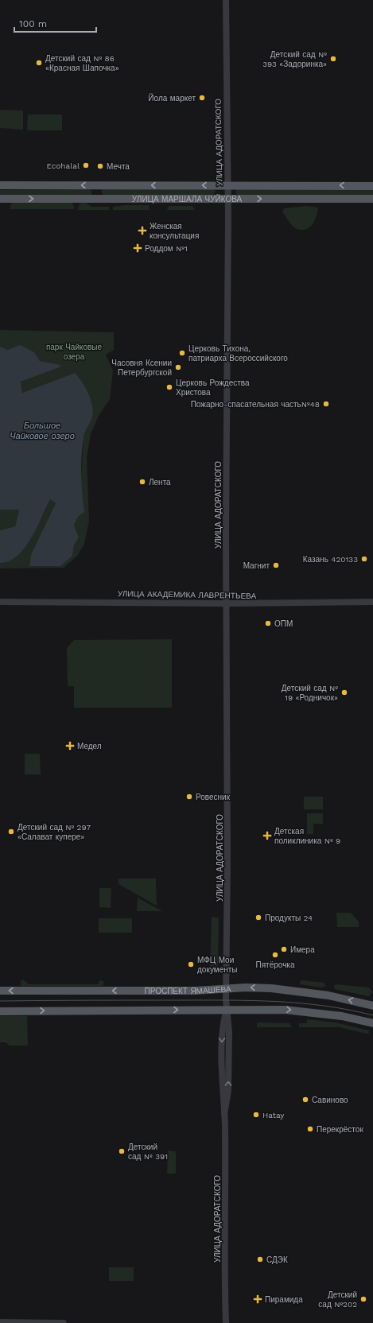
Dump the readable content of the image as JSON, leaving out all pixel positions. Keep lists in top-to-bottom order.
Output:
{
  "streets": {
    "main road": ["УЛИЦА МАРШАЛА ЧУЙКОВА", "ПРОСПЕКТ ЯМАШЕВА"],
    "street": ["УЛИЦА АДОРАТСКОГО", "УЛИЦА АКАДЕМИКА ЛАВРЕНТЬЕВА"]
  },
  "crossings": [
    ["УЛИЦА АДОРАТСКОГО", "УЛИЦА МАРШАЛА ЧУЙКОВА"],
    ["УЛИЦА АДОРАТСКОГО", "УЛИЦА АКАДЕМИКА ЛАВРЕНТЬЕВА"],
    ["УЛИЦА АДОРАТСКОГО", "ПРОСПЕКТ ЯМАШЕВА"]
  ],
  "water": ["Большое Чайковое озеро"],
  "parks": ["парк Чайковые озера"],
  "places": {
    "other": [
      "Детский сад № 393 «Задоринка»",
      "Детский сад № 86 «Красная Шапочка»",
      "Йола маркет",
      "Ecohalal",
      "Мечта",
      "Церковь Тихона, патриарха Всероссийского",
      "Часовня Ксении Петербургской",
      "Церковь Рождества Христова",
      "Пожарно-спасательная часть№48",
      "Лента",
      "Казань 420133",
      "Магнит",
      "ОПМ",
      "Детский сад № 19 «Родничок»",
      "Ровесник",
      "Детский сад № 297 «Салават купере»",
      "Продукты 24",
      "Имера",
      "Пятёрочка",
      "МФЦ Мои документы",
      "Савиново",
      "Hatay",
      "Перекрёсток",
      "Детский сад № 391",
      "СДЭК",
      "Детский сад №202"
    ],
    "health": [
      "Женская консультация",
      "Роддом №1",
      "Медел",
      "Детская поликлиника № 9",
      "Пирамида"
    ]
  },
  "scale_bar": "100 m"
}
